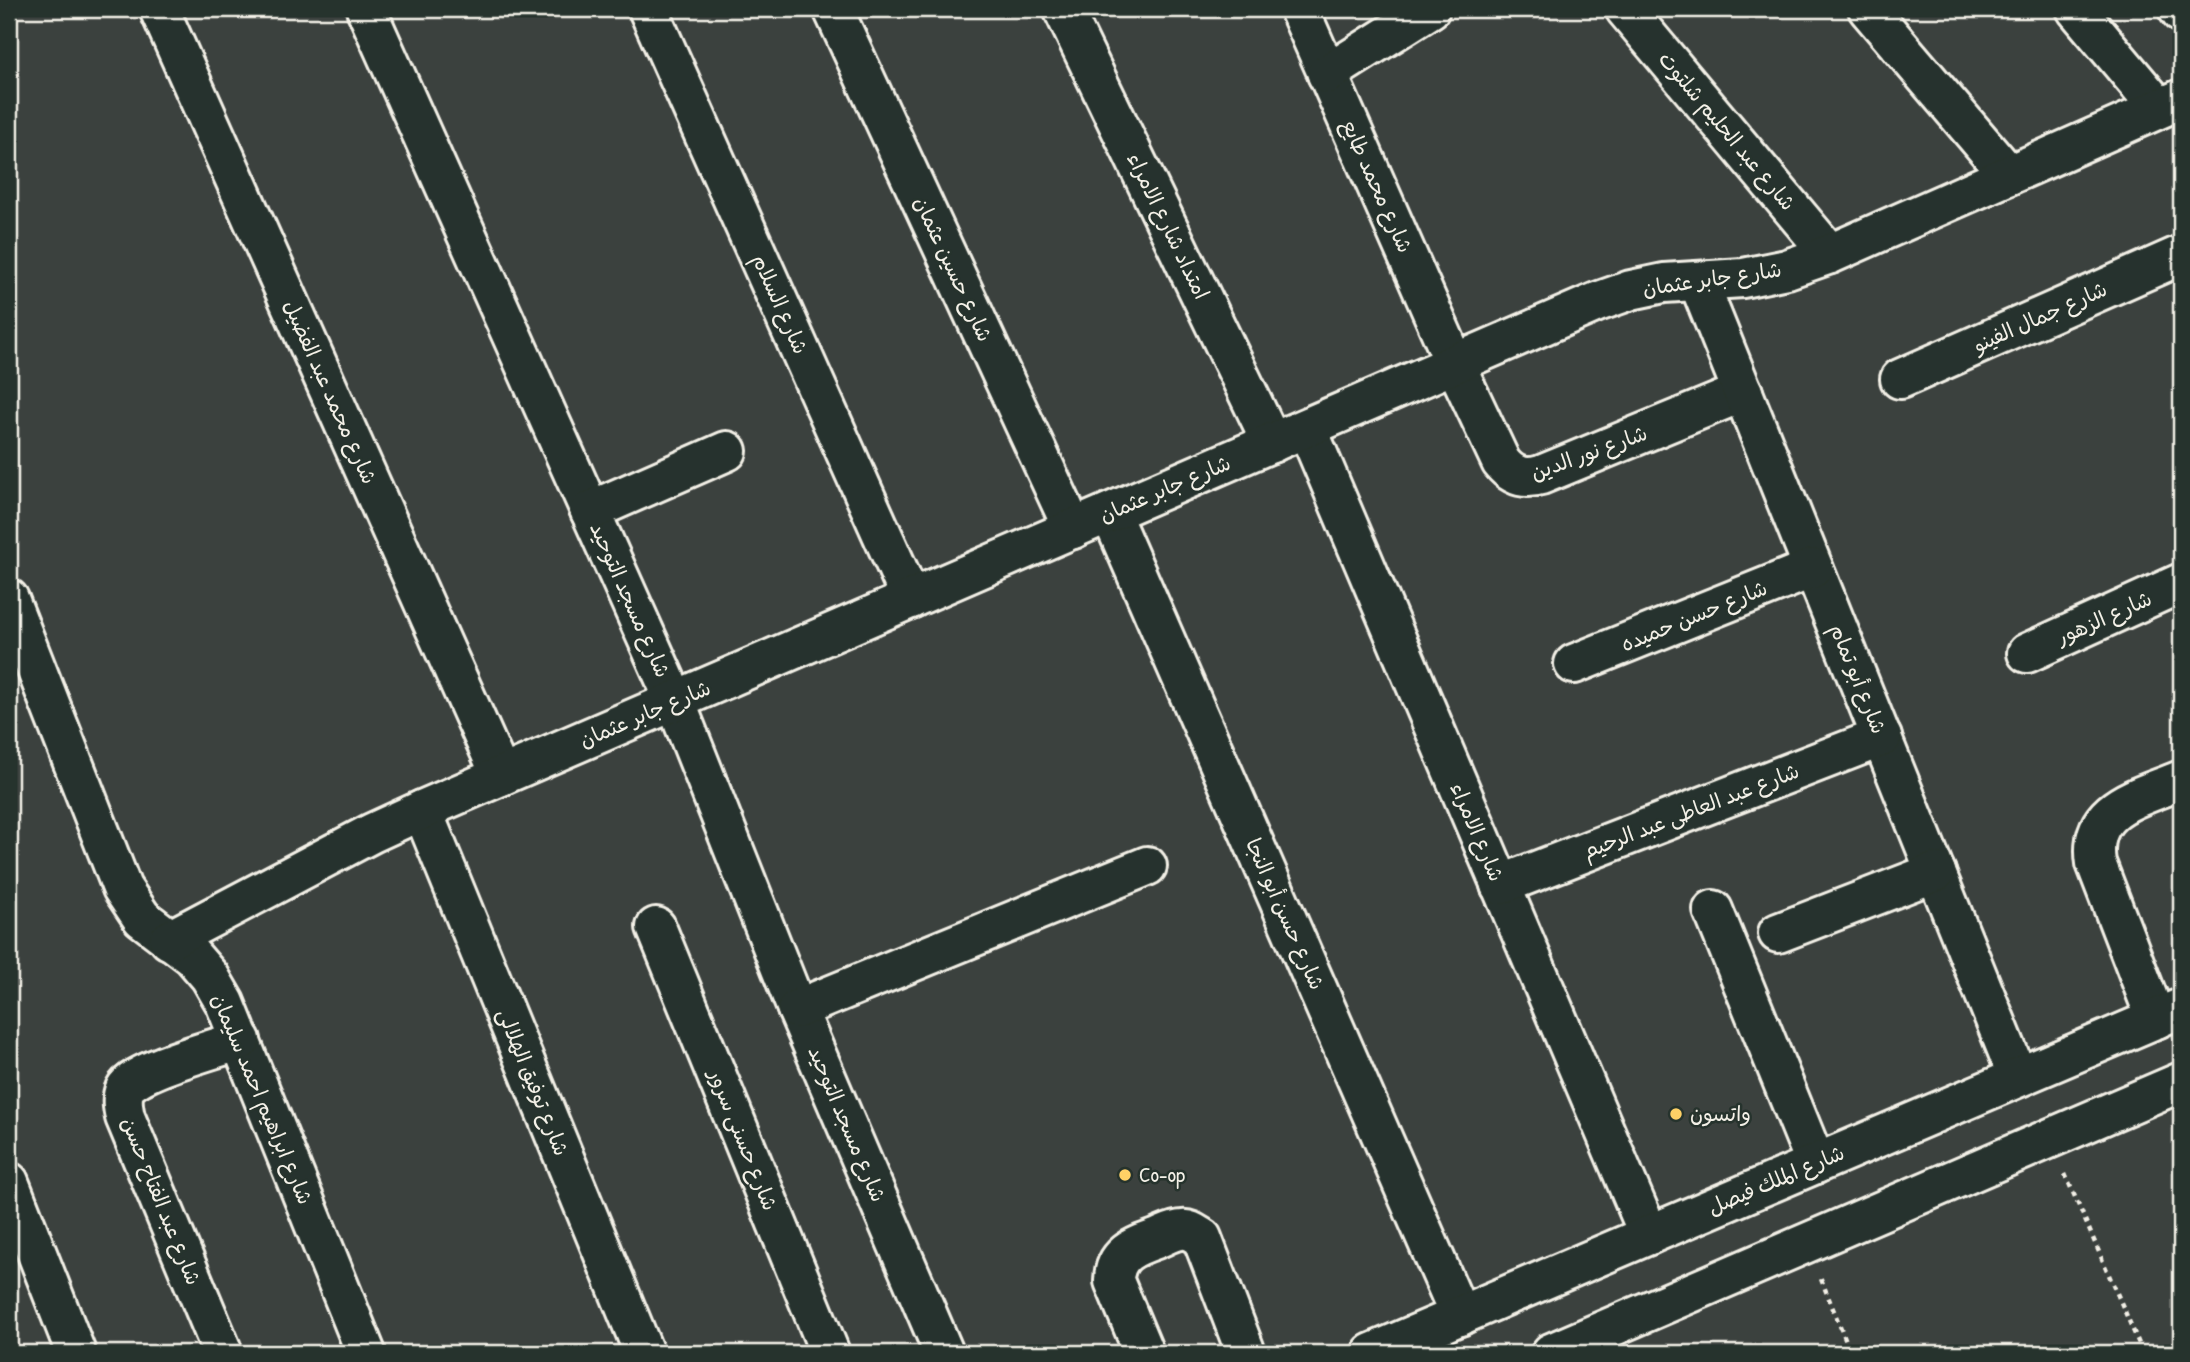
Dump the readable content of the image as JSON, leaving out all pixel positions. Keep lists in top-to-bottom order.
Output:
{
  "streets": {
    "street": [
      "شارع عبد الحليم شلتوت",
      "شارع محمد طايع",
      "امتداد شارع الامراء",
      "شارع حسين عثمان",
      "شارع جابر عثمان",
      "شارع السلام",
      "شارع جمال الفينو",
      "شارع محمد عبد الفضيل",
      "شارع نور الدين",
      "شارع مسجد التوحيد",
      "شارع حسن حميده",
      "شارع الزهور",
      "شارع أبو تمام",
      "شارع عبد العاطى عبد الرحيم",
      "شارع الامراء",
      "شارع حسن أبو النجا",
      "شارع توفيق الهلالى",
      "شارع ابراهيم احمد سليمان",
      "شارع حسنى سرور",
      "شارع الملك فيصل",
      "شارع عبد الفتاح حسن"
    ]
  },
  "crossings": [
    ["شارع عبد الحليم شلتوت", "شارع جابر عثمان"],
    ["شارع محمد طايع", "شارع جابر عثمان"],
    ["شارع محمد طايع", "شارع نور الدين"],
    ["امتداد شارع الامراء", "شارع جابر عثمان"],
    ["شارع حسين عثمان", "شارع جابر عثمان"],
    ["شارع جابر عثمان", "شارع السلام"],
    ["شارع جابر عثمان", "شارع محمد عبد الفضيل"],
    ["شارع جابر عثمان", "شارع نور الدين"],
    ["شارع جابر عثمان", "شارع مسجد التوحيد"],
    ["شارع جابر عثمان", "شارع أبو تمام"],
    ["شارع جابر عثمان", "شارع الامراء"],
    ["شارع جابر عثمان", "شارع حسن أبو النجا"],
    ["شارع جابر عثمان", "شارع توفيق الهلالى"],
    ["شارع جابر عثمان", "شارع ابراهيم احمد سليمان"],
    ["شارع نور الدين", "شارع أبو تمام"],
    ["شارع حسن حميده", "شارع أبو تمام"],
    ["شارع أبو تمام", "شارع عبد العاطى عبد الرحيم"],
    ["شارع أبو تمام", "شارع الملك فيصل"],
    ["شارع عبد العاطى عبد الرحيم", "شارع الامراء"],
    ["شارع الامراء", "شارع الملك فيصل"],
    ["شارع حسن أبو النجا", "شارع الملك فيصل"],
    ["شارع ابراهيم احمد سليمان", "شارع عبد الفتاح حسن"]
  ],
  "places": ["واتسون", "Co-op"]
}
